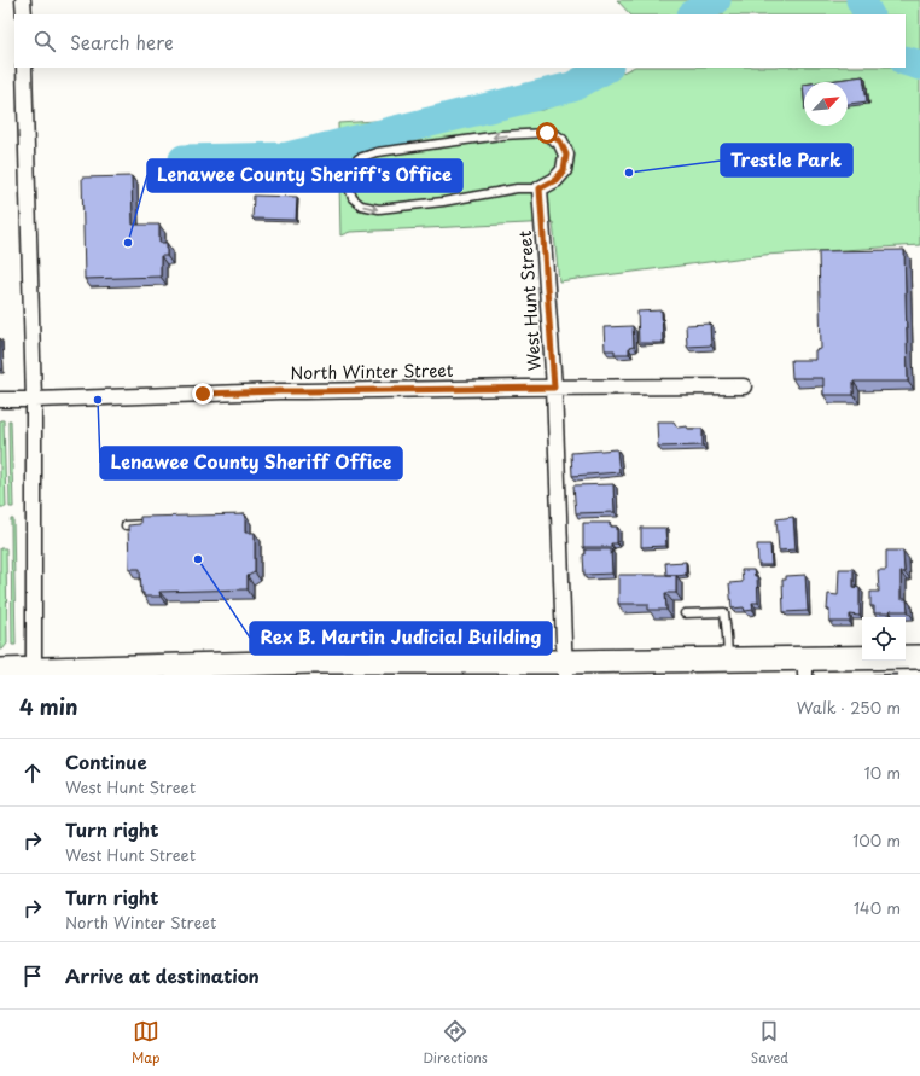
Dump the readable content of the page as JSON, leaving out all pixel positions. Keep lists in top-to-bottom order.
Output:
{
  "streets": {
    "street": ["West Hunt Street", "North Winter Street"]
  },
  "crossings": [
    ["West Hunt Street", "North Winter Street"]
  ],
  "places": [
    "Trestle Park",
    "Lenawee County Sheriff's Office",
    "Lenawee County Sheriff Office",
    "Rex B. Martin Judicial Building"
  ],
  "north": "top right",
  "page": {
    "search": "Search here",
    "heading": ["4 min", "Walk · 250 m"],
    "list": [
      ["Continue", "West Hunt Street", "10 m"],
      ["Turn right", "West Hunt Street", "100 m"],
      ["Turn right", "North Winter Street", "140 m"],
      "Arrive at destination"
    ],
    "nav": ["Map", "Directions", "Saved"]
  }
}
